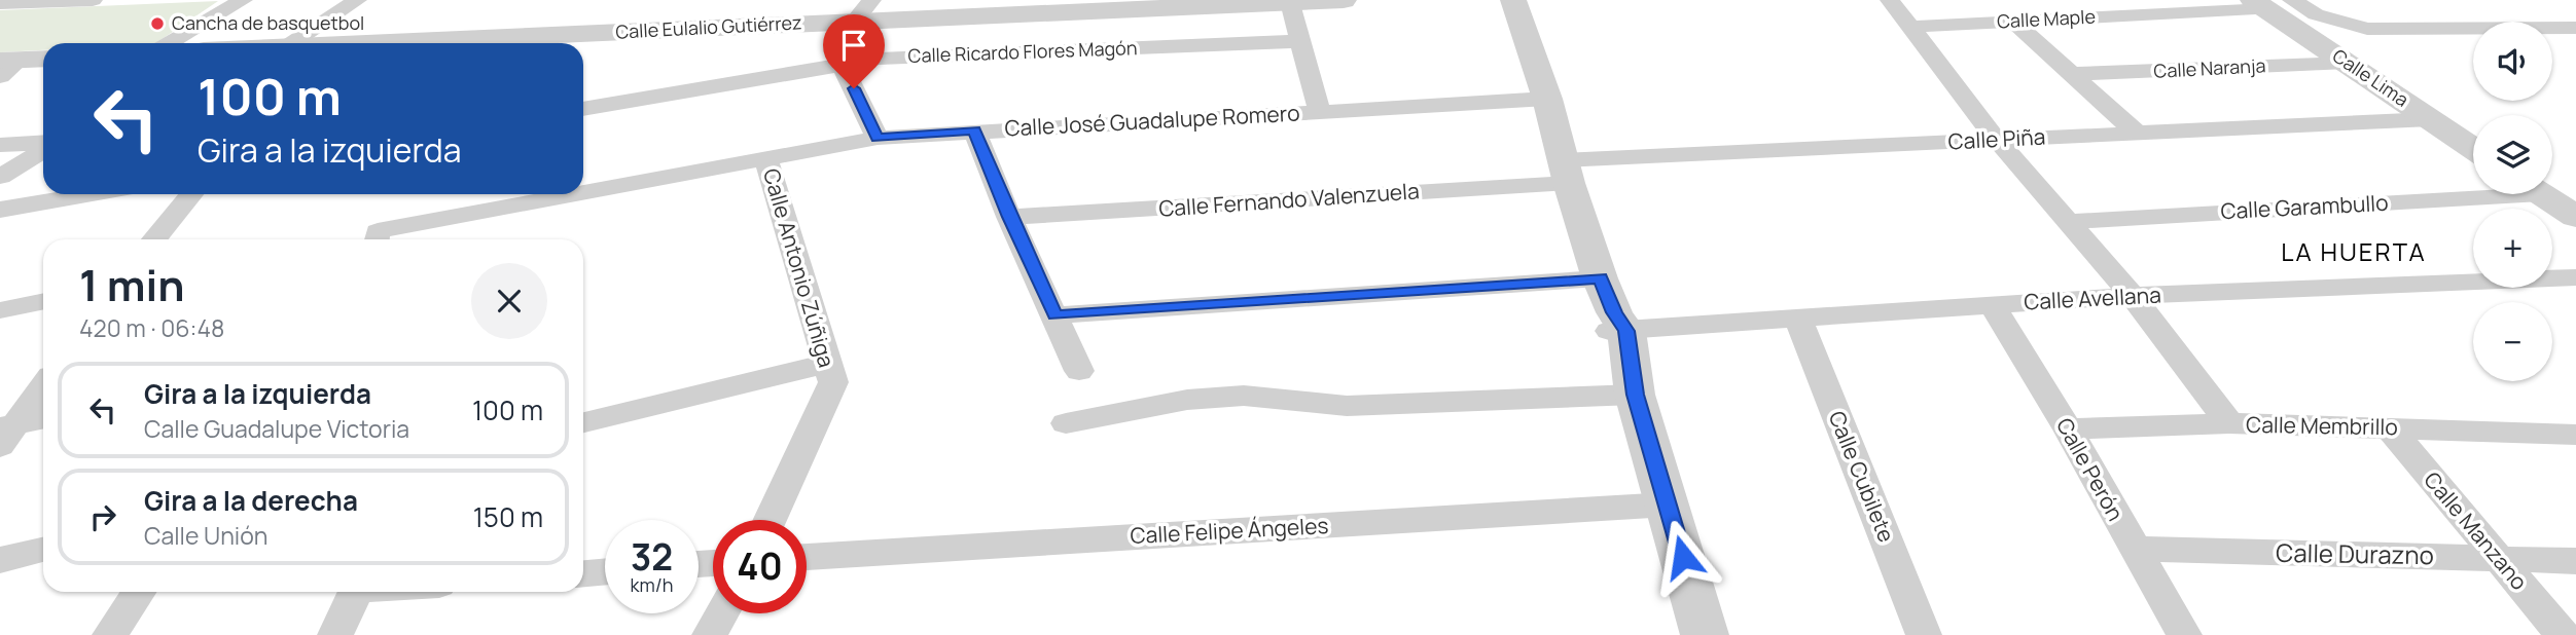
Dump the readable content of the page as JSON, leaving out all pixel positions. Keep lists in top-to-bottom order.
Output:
{
  "streets": {
    "street": [
      "Calle Maple",
      "Calle Eulalio Gutiérrez",
      "Calle Ricardo Flores Magón",
      "Calle Naranja",
      "Calle Lima",
      "Calle José Guadalupe Romero",
      "Calle Piña",
      "Calle Fernando Valenzuela",
      "Calle Garambullo",
      "Calle Antonio Zúñiga",
      "Calle Avellana",
      "Calle Membrillo",
      "Calle Perón",
      "Calle Cubilete",
      "Calle Felipe Ángeles",
      "Calle Manzano",
      "Calle Durazno"
    ]
  },
  "crossings": [
    ["Calle Maple", "Calle Lima"],
    ["Calle Naranja", "Calle Lima"],
    ["Calle Lima", "Calle Piña"],
    ["Calle José Guadalupe Romero", "Calle Antonio Zúñiga"],
    ["Calle Piña", "Calle Fernando Valenzuela"],
    ["Calle Avellana", "Calle Perón"],
    ["Calle Avellana", "Calle Cubilete"],
    ["Calle Membrillo", "Calle Perón"],
    ["Calle Membrillo", "Calle Manzano"],
    ["Calle Perón", "Calle Durazno"],
    ["Calle Manzano", "Calle Durazno"]
  ],
  "districts": ["LA HUERTA"],
  "places": ["Cancha de basquetbol"],
  "page": {
    "map_buttons": ["+", "−"],
    "turn": ["100 m", "Gira a la izquierda"],
    "heading": ["1 min", "420 m · 06:48"],
    "list": [
      {
        "name": "Gira a la izquierda",
        "note": "Calle Guadalupe Victoria",
        "value": "100 m"
      },
      {
        "name": "Gira a la derecha",
        "note": "Calle Unión",
        "value": "150 m"
      }
    ],
    "speed": "32 km/h",
    "limit": "40"
  }
}
